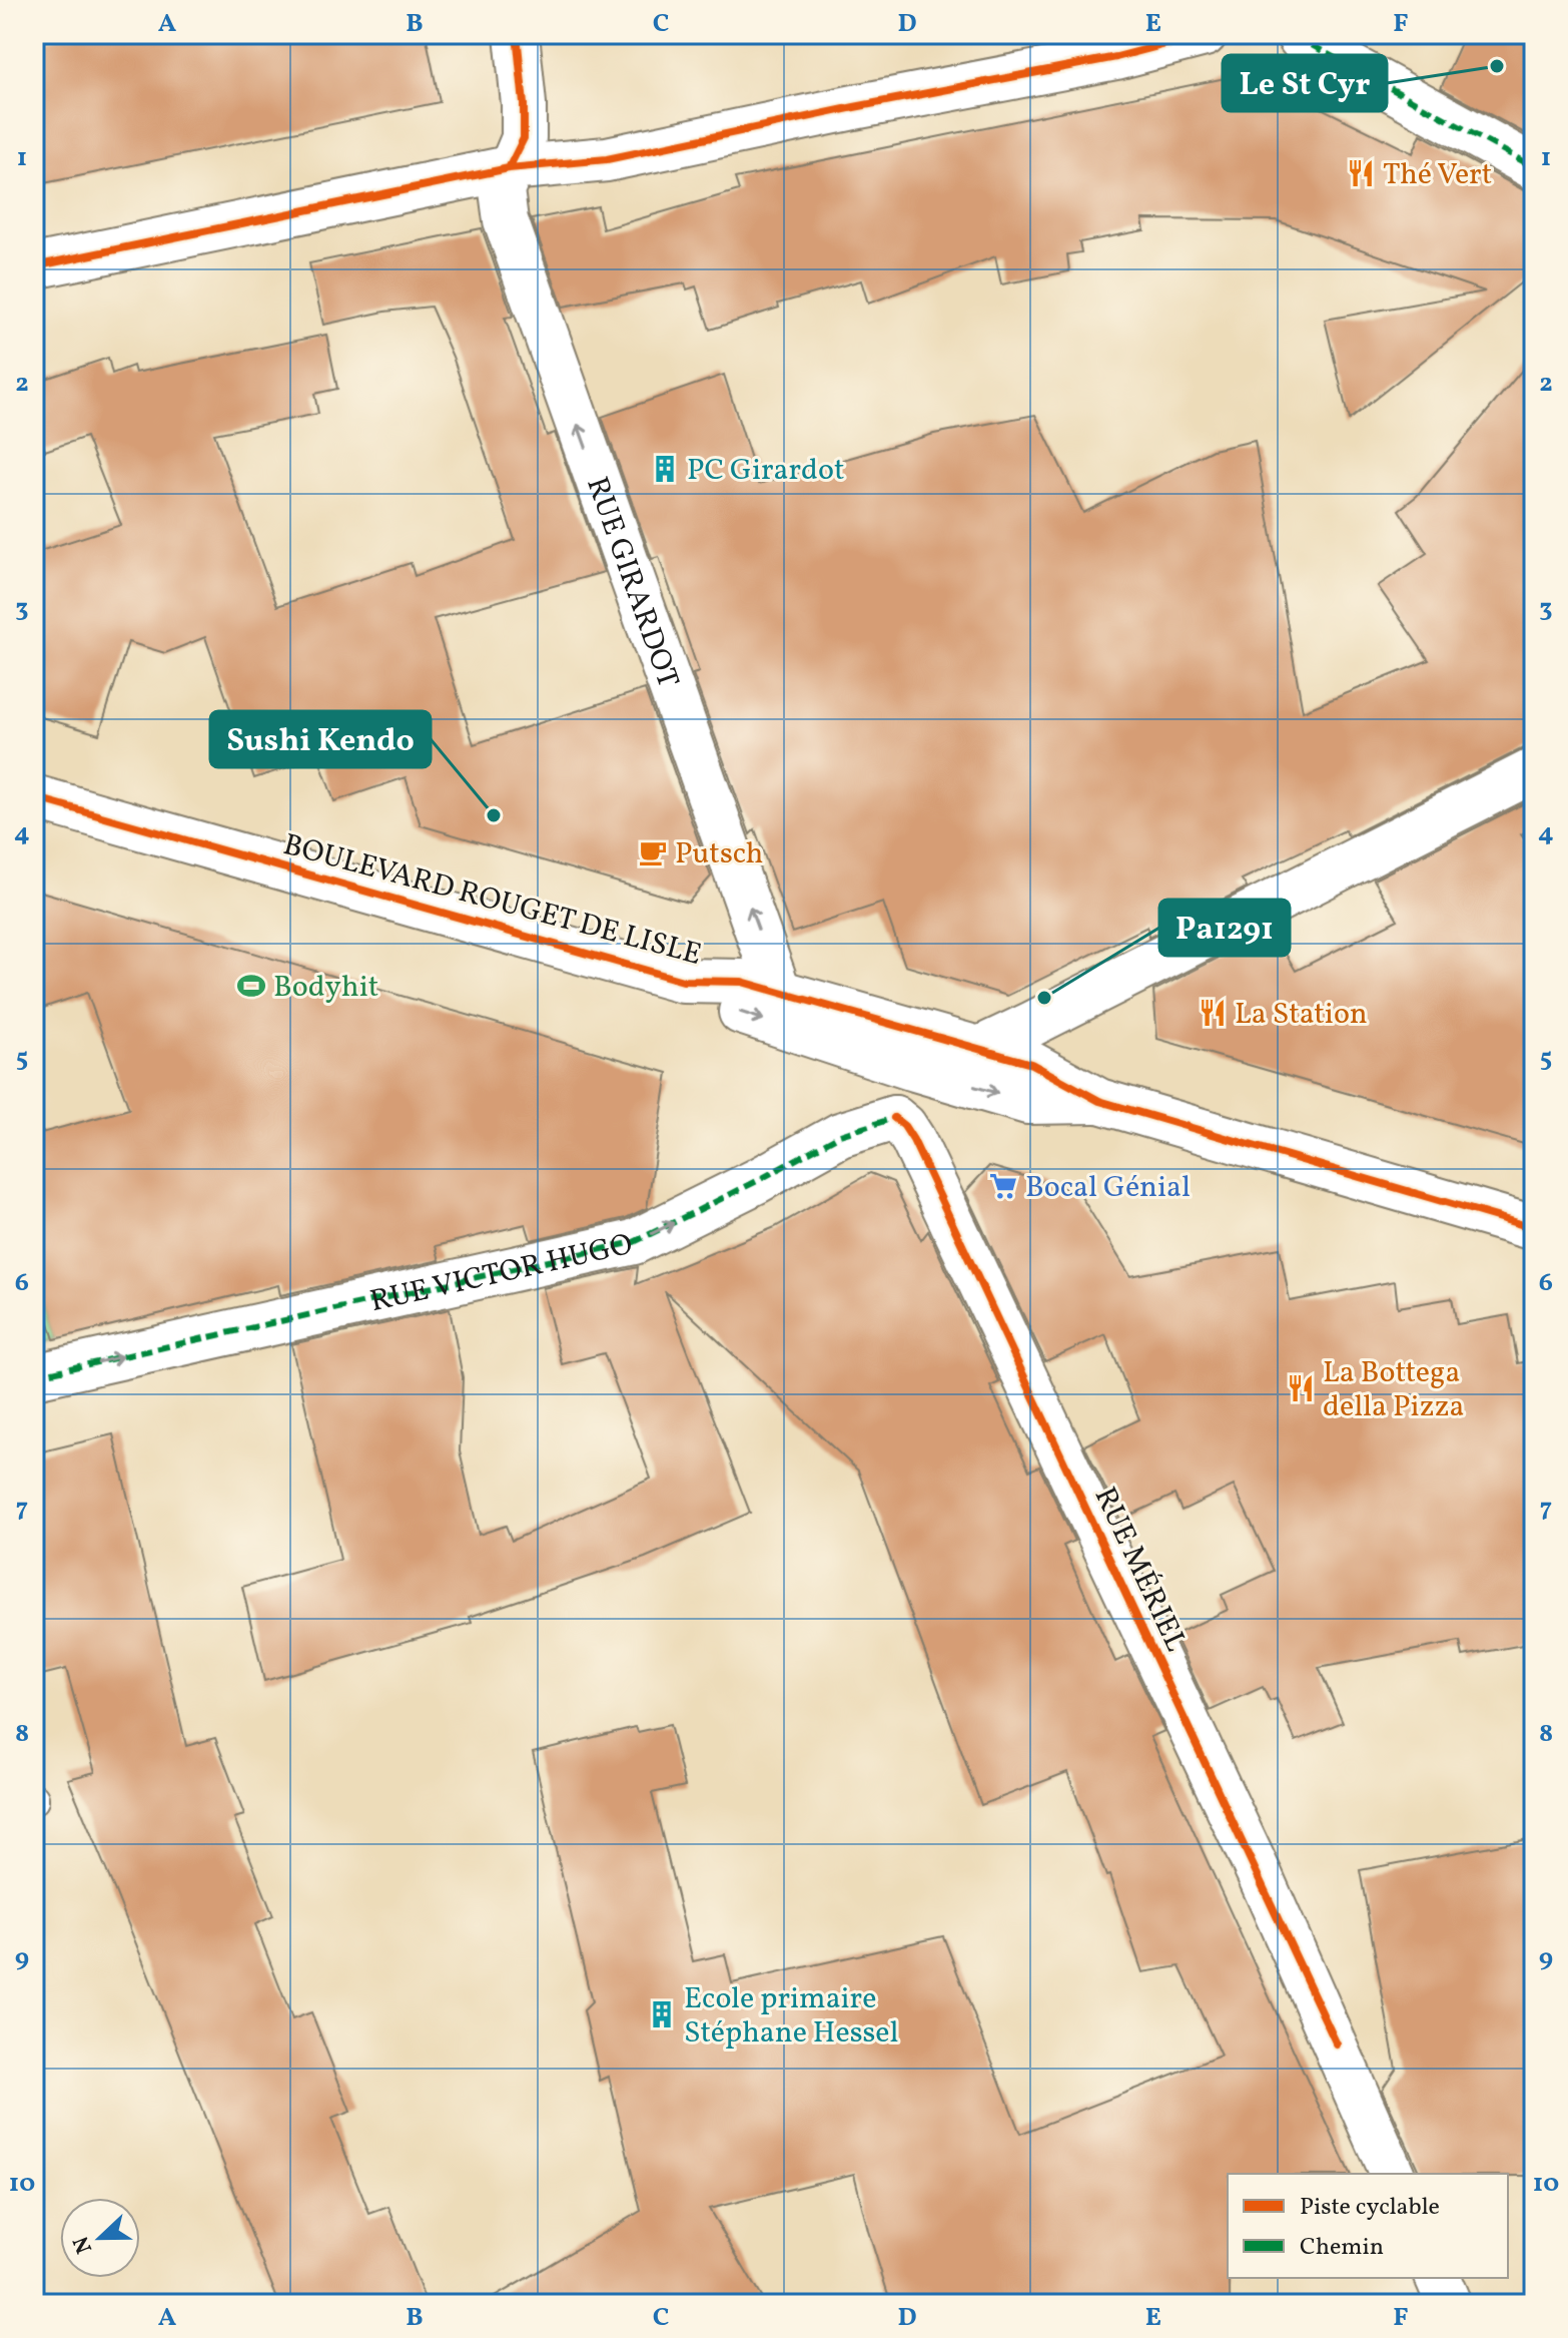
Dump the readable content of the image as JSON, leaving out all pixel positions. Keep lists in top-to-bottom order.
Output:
{
  "streets": {
    "street": [
      "RUE GIRARDOT",
      "BOULEVARD ROUGET DE LISLE",
      "RUE VICTOR HUGO",
      "RUE MÉRIEL"
    ]
  },
  "crossings": [
    ["RUE GIRARDOT", "BOULEVARD ROUGET DE LISLE"],
    ["RUE VICTOR HUGO", "RUE MÉRIEL"]
  ],
  "one_way": ["RUE GIRARDOT", "RUE VICTOR HUGO"],
  "places": {
    "other": ["Le St Cyr", "Sushi Kendo", "Pa1291"],
    "restaurant": ["Thé Vert", "La Station", "La Bottega della Pizza"],
    "building": ["PC Girardot", "Ecole primaire Stéphane Hessel"],
    "cafe": ["Putsch"],
    "sports": ["Bodyhit"],
    "supermarket": ["Bocal Génial"]
  },
  "legend": ["Piste cyclable", "Chemin"],
  "north": "left",
  "grid": {
    "columns": [
      "A",
      "B",
      "C",
      "D",
      "E",
      "F"
    ],
    "rows": [
      "1",
      "2",
      "3",
      "4",
      "5",
      "6",
      "7",
      "8",
      "9",
      "10"
    ]
  }
}
